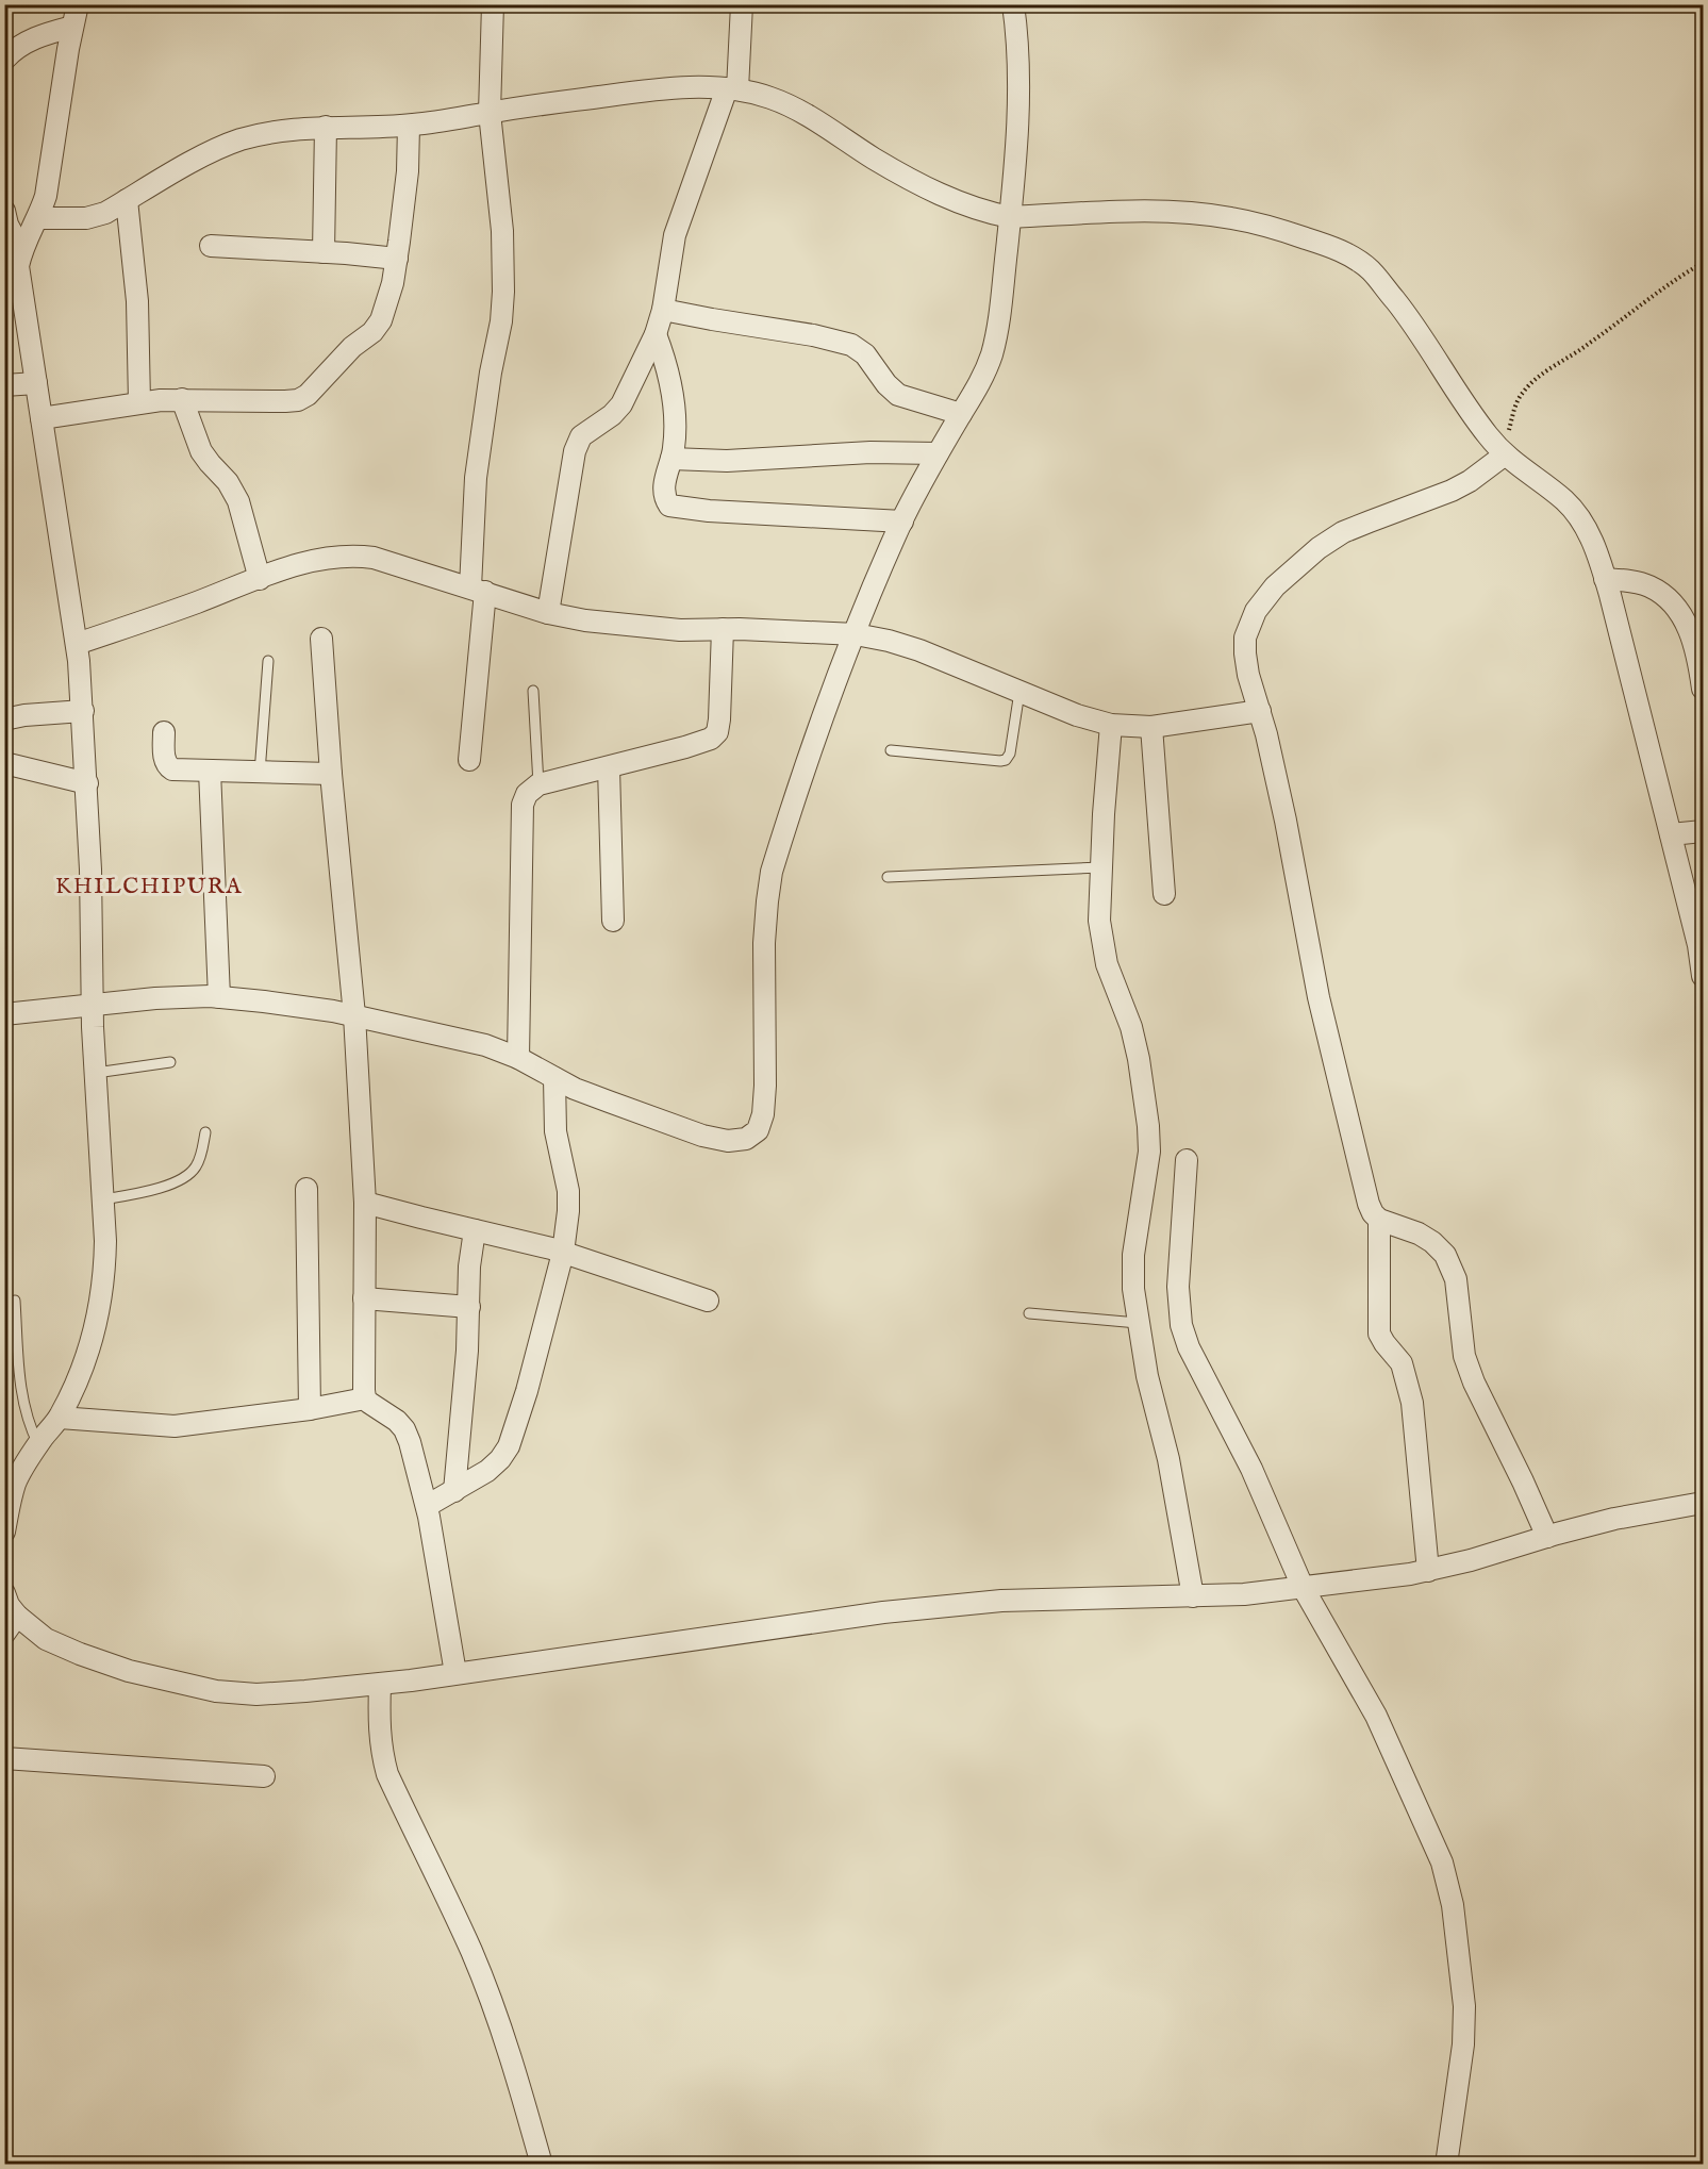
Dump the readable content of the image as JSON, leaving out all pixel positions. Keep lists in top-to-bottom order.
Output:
{
  "districts": ["KHILCHIPURA"]
}
